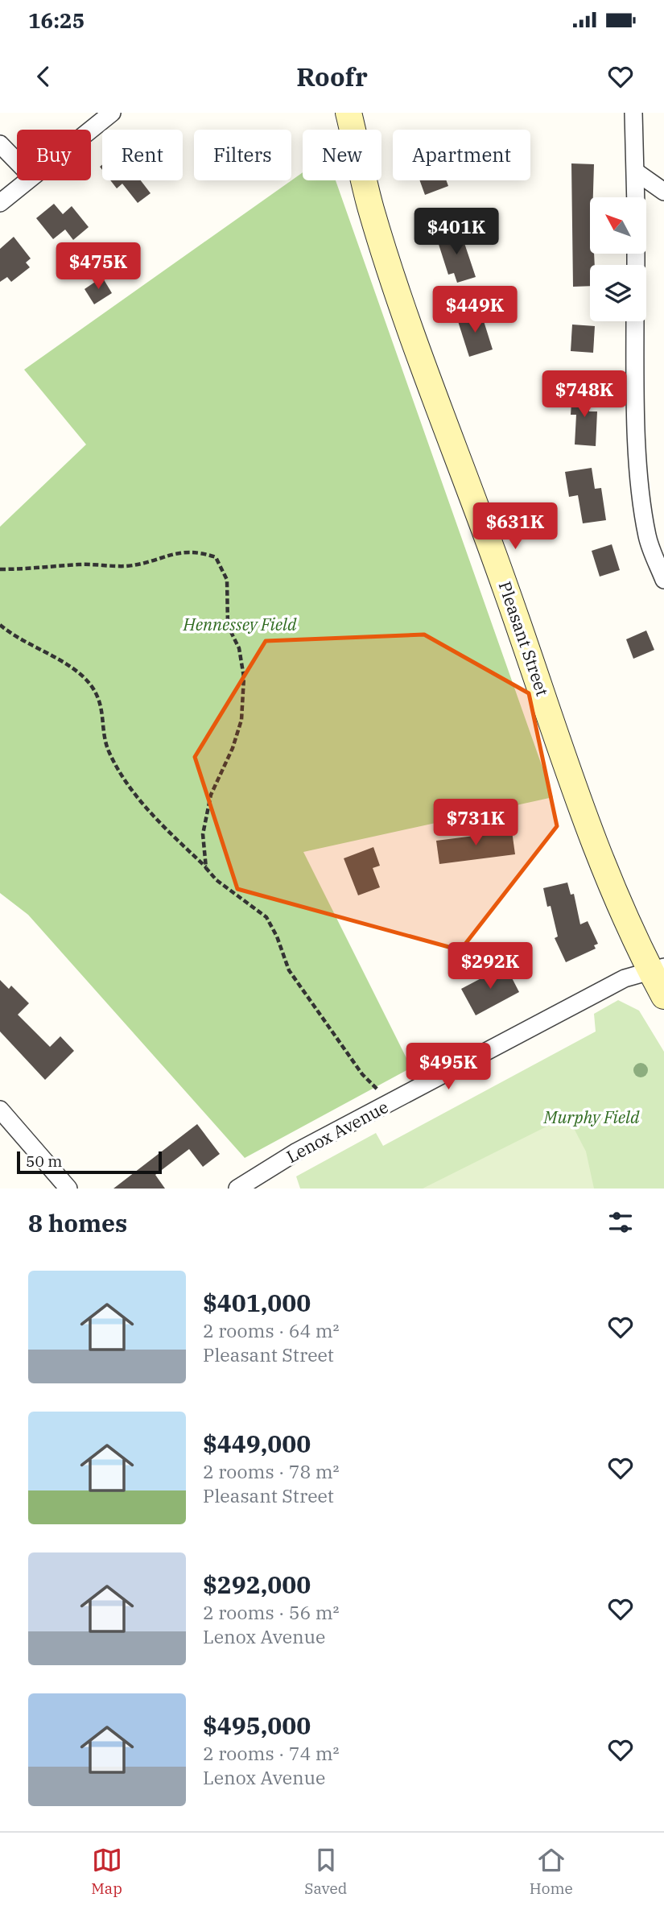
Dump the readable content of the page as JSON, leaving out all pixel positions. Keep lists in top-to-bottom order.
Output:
{
  "streets": {
    "street": ["Pleasant Street", "Lenox Avenue"]
  },
  "crossings": [
    ["Pleasant Street", "Lenox Avenue"]
  ],
  "parks": ["Hennessey Field", "Murphy Field"],
  "scale_bar": "50 m",
  "north": "top left",
  "page": {
    "status": "16:25",
    "header": "Roofr",
    "chip": [
      "Buy",
      "Rent",
      "Filters",
      "New",
      "Apartment"
    ],
    "price": [
      "$401K",
      "$475K",
      "$449K",
      "$748K",
      "$631K",
      "$731K",
      "$292K",
      "$495K"
    ],
    "scale": "50 m",
    "heading": "8 homes",
    "list": [
      {
        "name": "$401,000",
        "note": "2 rooms · 64 m² · Pleasant Street"
      },
      {
        "name": "$449,000",
        "note": "2 rooms · 78 m² · Pleasant Street"
      },
      {
        "name": "$292,000",
        "note": "2 rooms · 56 m² · Lenox Avenue"
      },
      {
        "name": "$495,000",
        "note": "2 rooms · 74 m² · Lenox Avenue"
      }
    ],
    "tabs": ["Map", "Saved", "Home"]
  }
}
